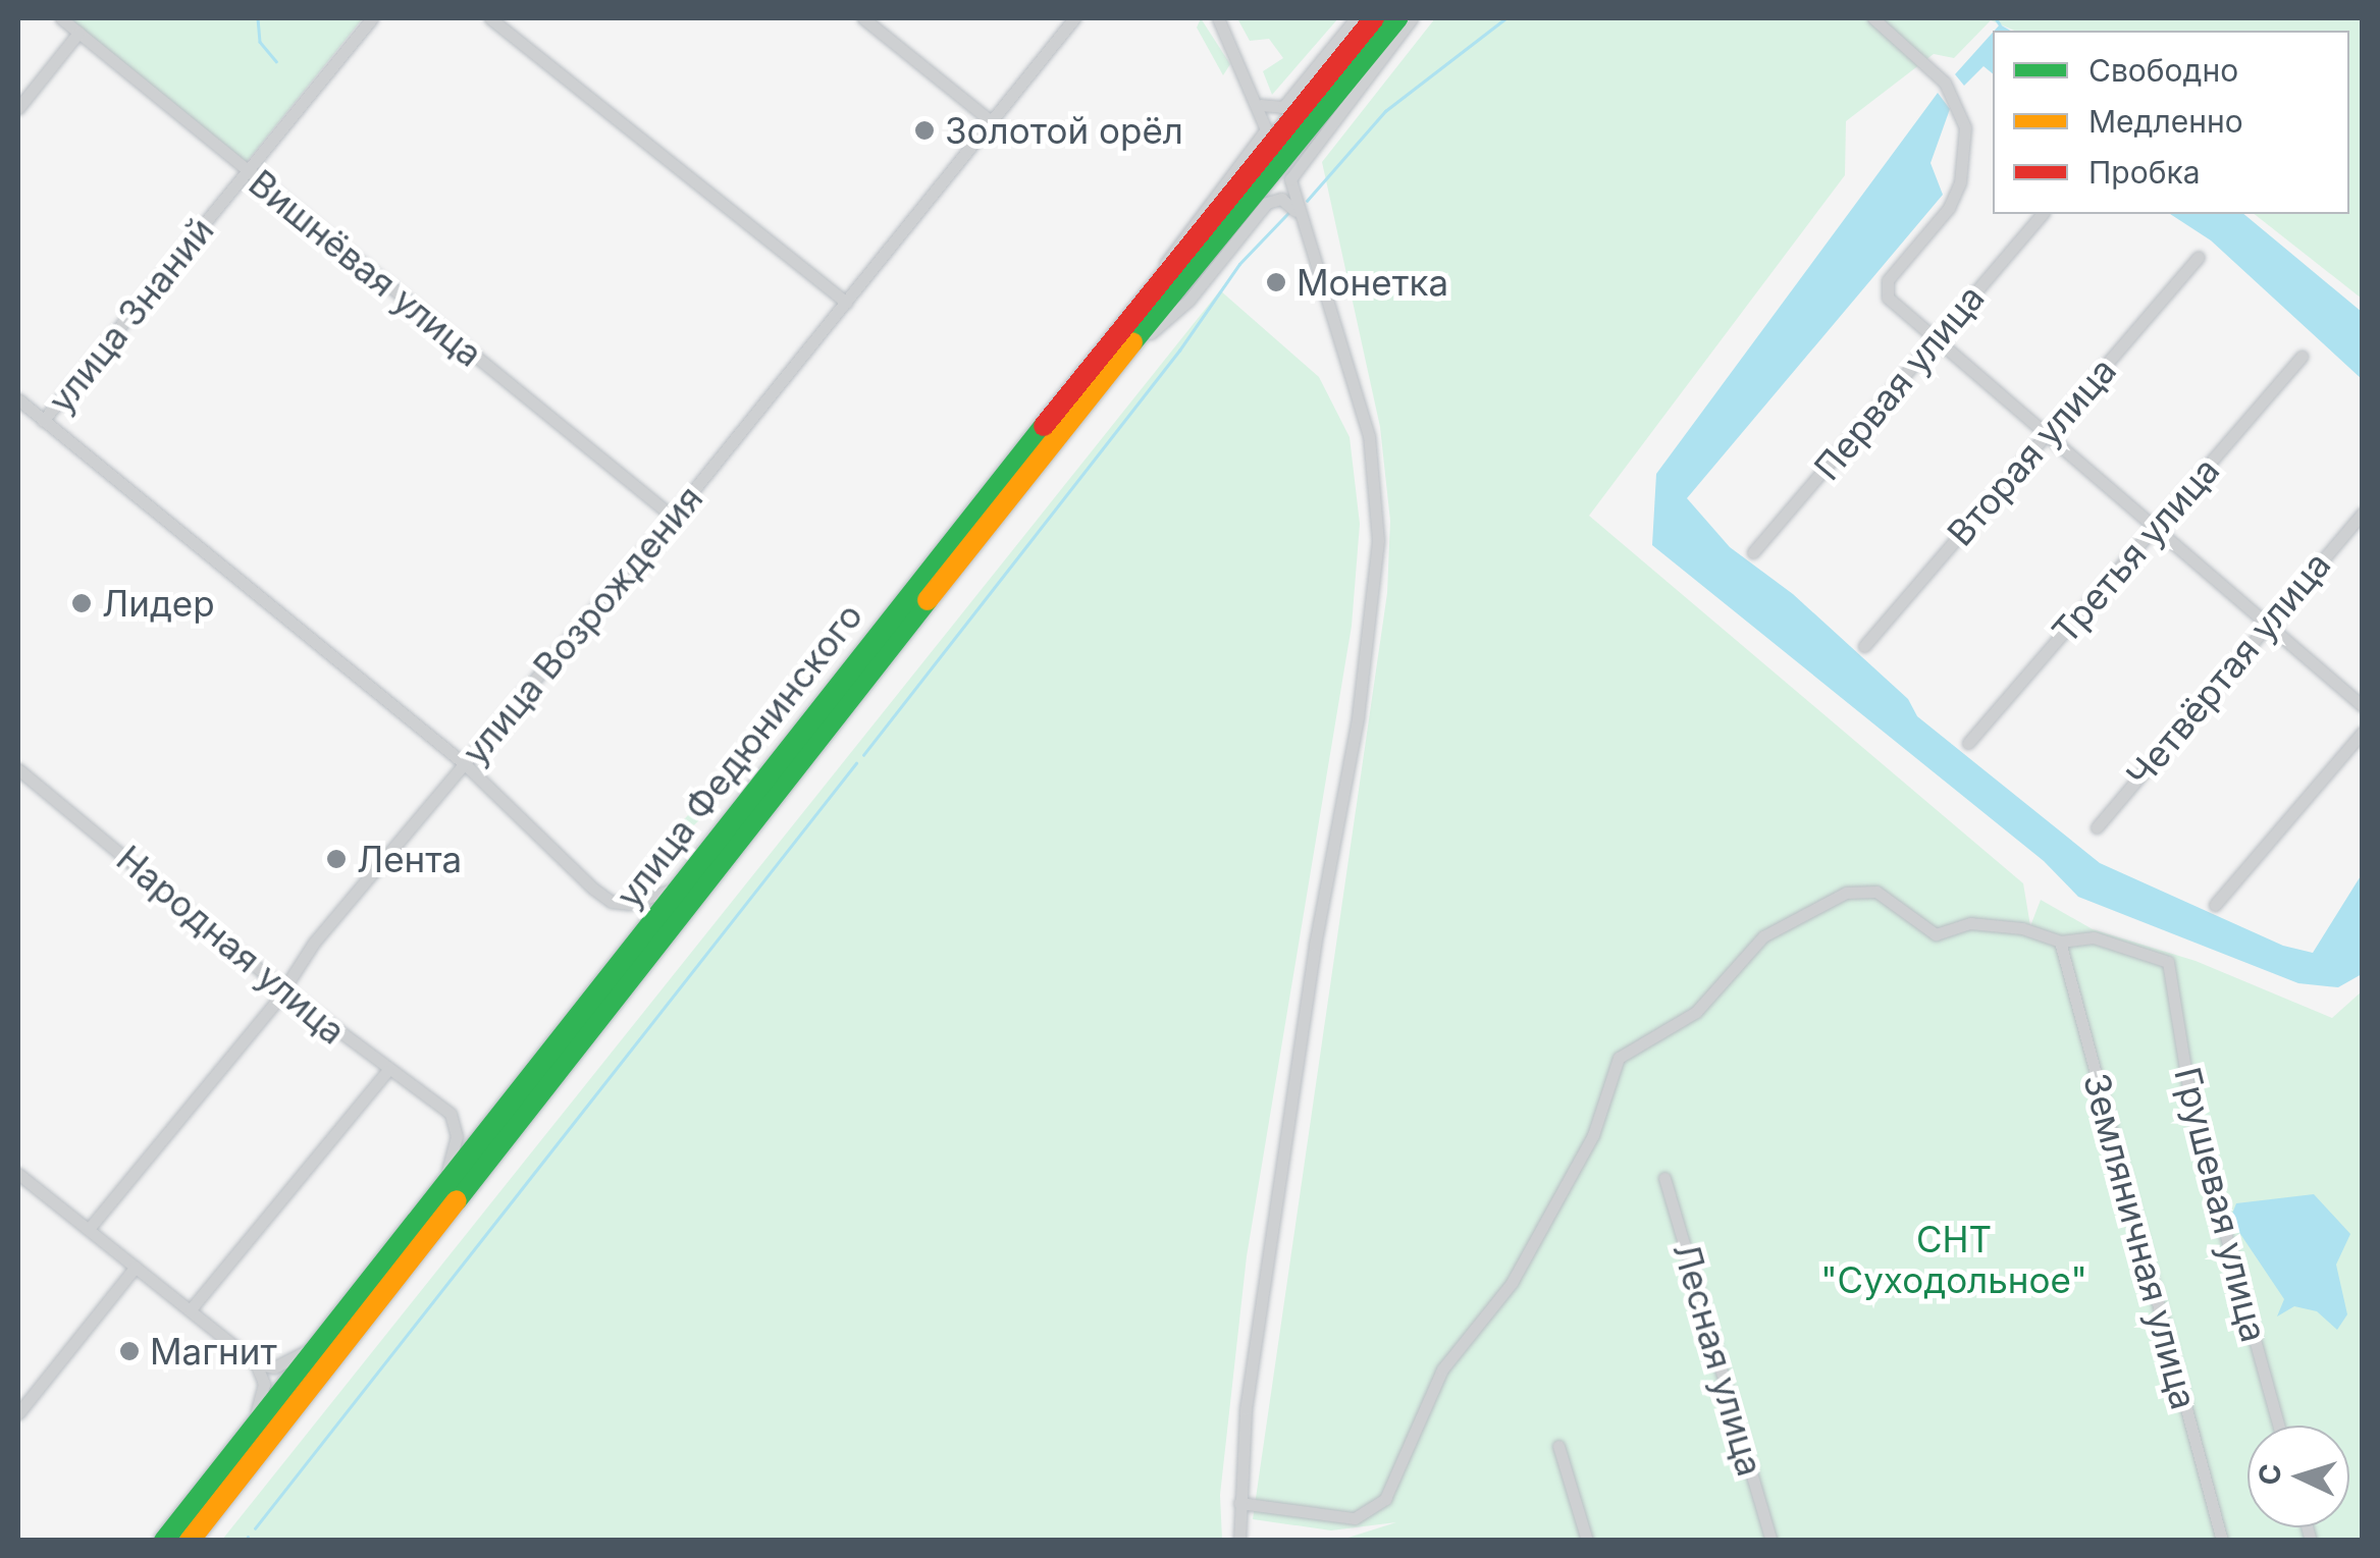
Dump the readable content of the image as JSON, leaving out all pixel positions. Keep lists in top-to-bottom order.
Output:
{
  "streets": {
    "highway": ["улица Федюнинского"],
    "street": [
      "Вишнёвая улица",
      "улица Знаний",
      "Первая улица",
      "Вторая улица",
      "Третья улица",
      "улица Возрождения",
      "Четвёртая улица",
      "Народная улица",
      "Грушевая улица",
      "Земляничная улица",
      "Лесная улица"
    ]
  },
  "crossings": [
    ["Вишнёвая улица", "улица Знаний"],
    ["Вишнёвая улица", "улица Возрождения"],
    ["улица Возрождения", "Народная улица"],
    ["улица Федюнинского", "Народная улица"],
    ["Грушевая улица", "Земляничная улица"]
  ],
  "parks": ["СНТ \"Суходольное\""],
  "places": [
    "Золотой орёл",
    "Монетка",
    "Лидер",
    "Лента",
    "Магнит"
  ],
  "legend": ["Свободно", "Медленно", "Пробка"],
  "north": "left"
}
